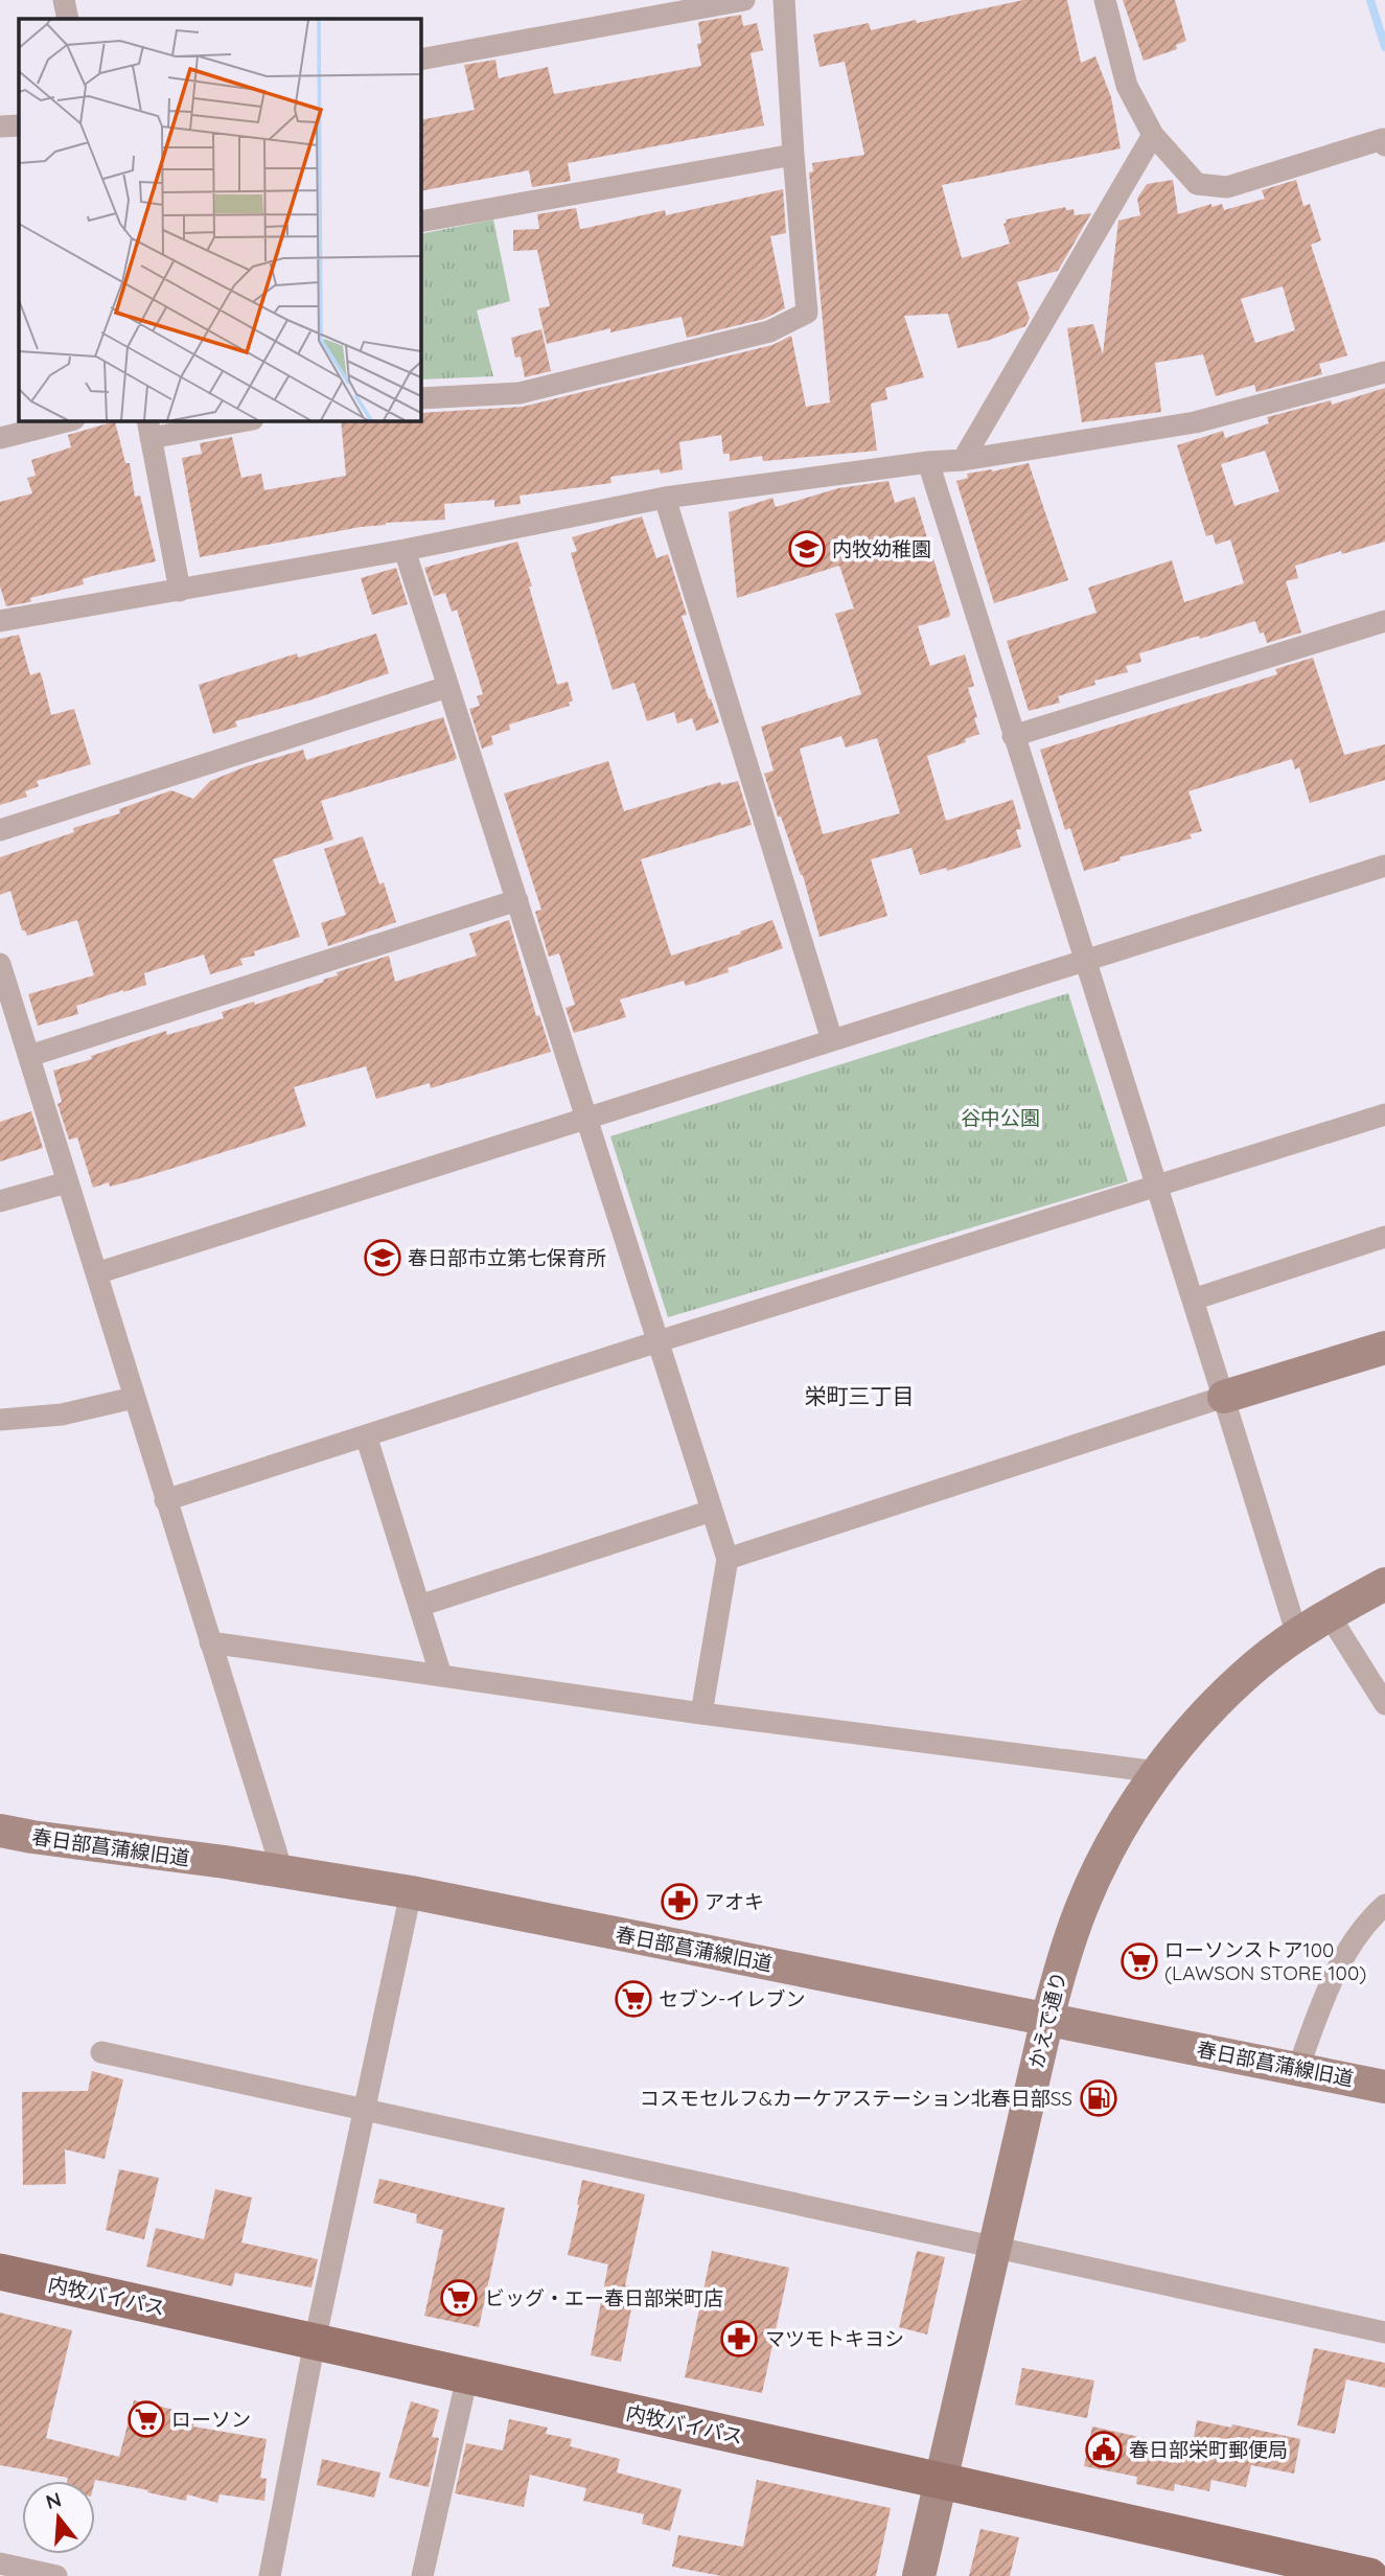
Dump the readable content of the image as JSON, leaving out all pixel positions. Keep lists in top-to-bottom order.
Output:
{
  "streets": {
    "main road": ["内牧バイパス"],
    "street": ["春日部菖蒲線旧道", "かえで通り"]
  },
  "crossings": [
    ["春日部菖蒲線旧道", "かえで通り"],
    ["かえで通り", "内牧バイパス"]
  ],
  "districts": ["栄町三丁目"],
  "parks": ["谷中公園"],
  "places": {
    "school or university": ["内牧幼稚園", "春日部市立第七保育所"],
    "pharmacy": ["アオキ", "マツモトキヨシ"],
    "supermarket": [
      "ローソンストア100 (LAWSON STORE 100)",
      "セブン-イレブン",
      "ビッグ・エー春日部栄町店",
      "ローソン"
    ],
    "fuel station": ["コスモセルフ&カーケアステーション北春日部SS"],
    "public building": ["春日部栄町郵便局"]
  },
  "north": "top"
}
